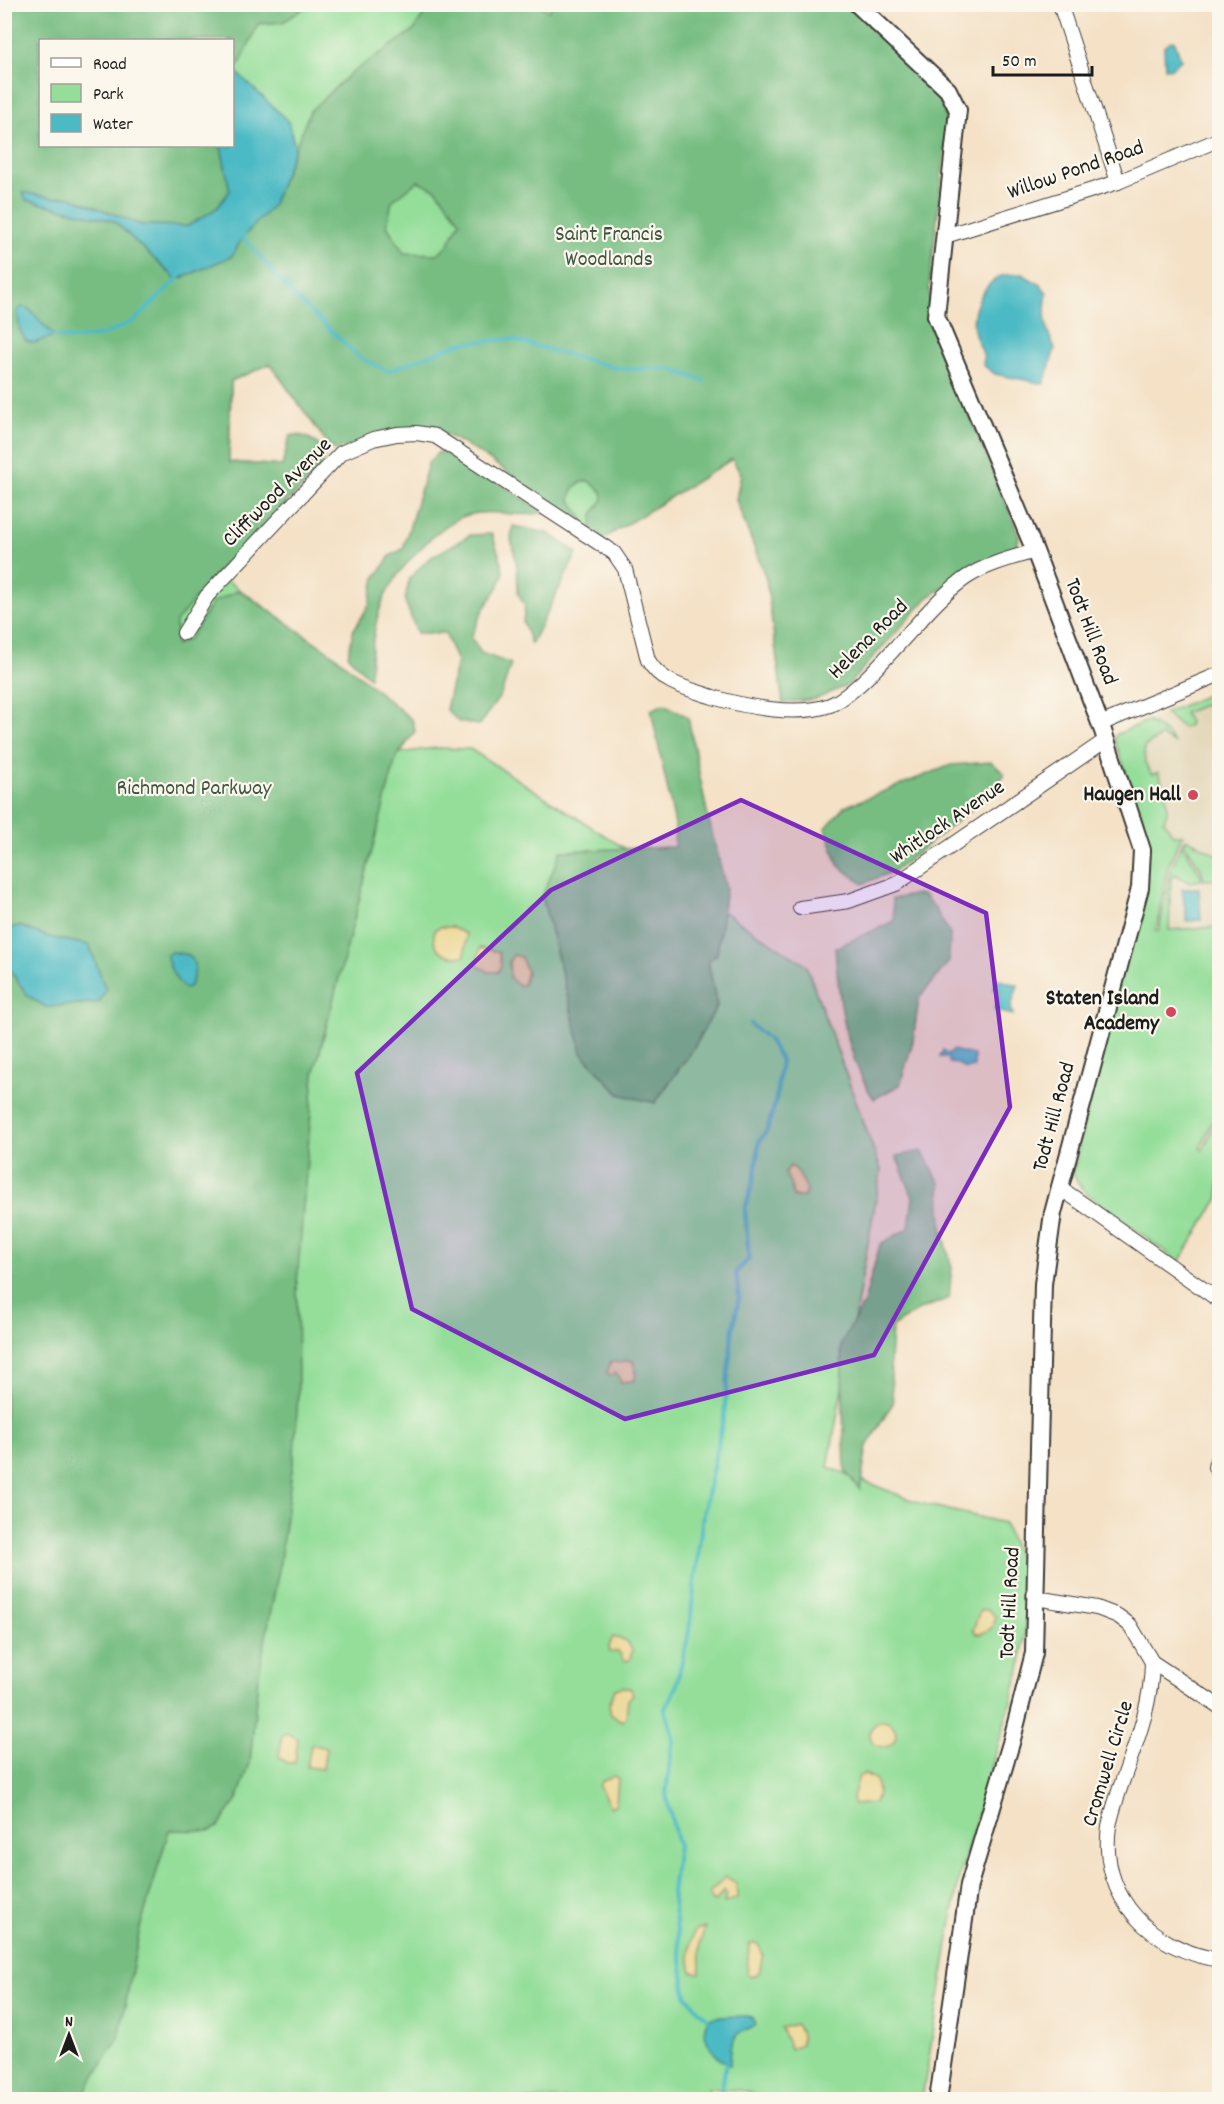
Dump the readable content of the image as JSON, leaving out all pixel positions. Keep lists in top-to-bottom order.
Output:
{
  "streets": {
    "street": [
      "Willow Pond Road",
      "Cliffwood Avenue",
      "Todt Hill Road",
      "Helena Road",
      "Whitlock Avenue",
      "Cromwell Circle"
    ]
  },
  "crossings": [
    ["Willow Pond Road", "Todt Hill Road"],
    ["Cliffwood Avenue", "Helena Road"],
    ["Todt Hill Road", "Helena Road"],
    ["Todt Hill Road", "Whitlock Avenue"]
  ],
  "parks": ["Saint Francis Woodlands", "Richmond Parkway"],
  "places": ["Haugen Hall", "Staten Island Academy"],
  "legend": ["Road", "Park", "Water"],
  "scale_bar": "50 m",
  "north": "top"
}
